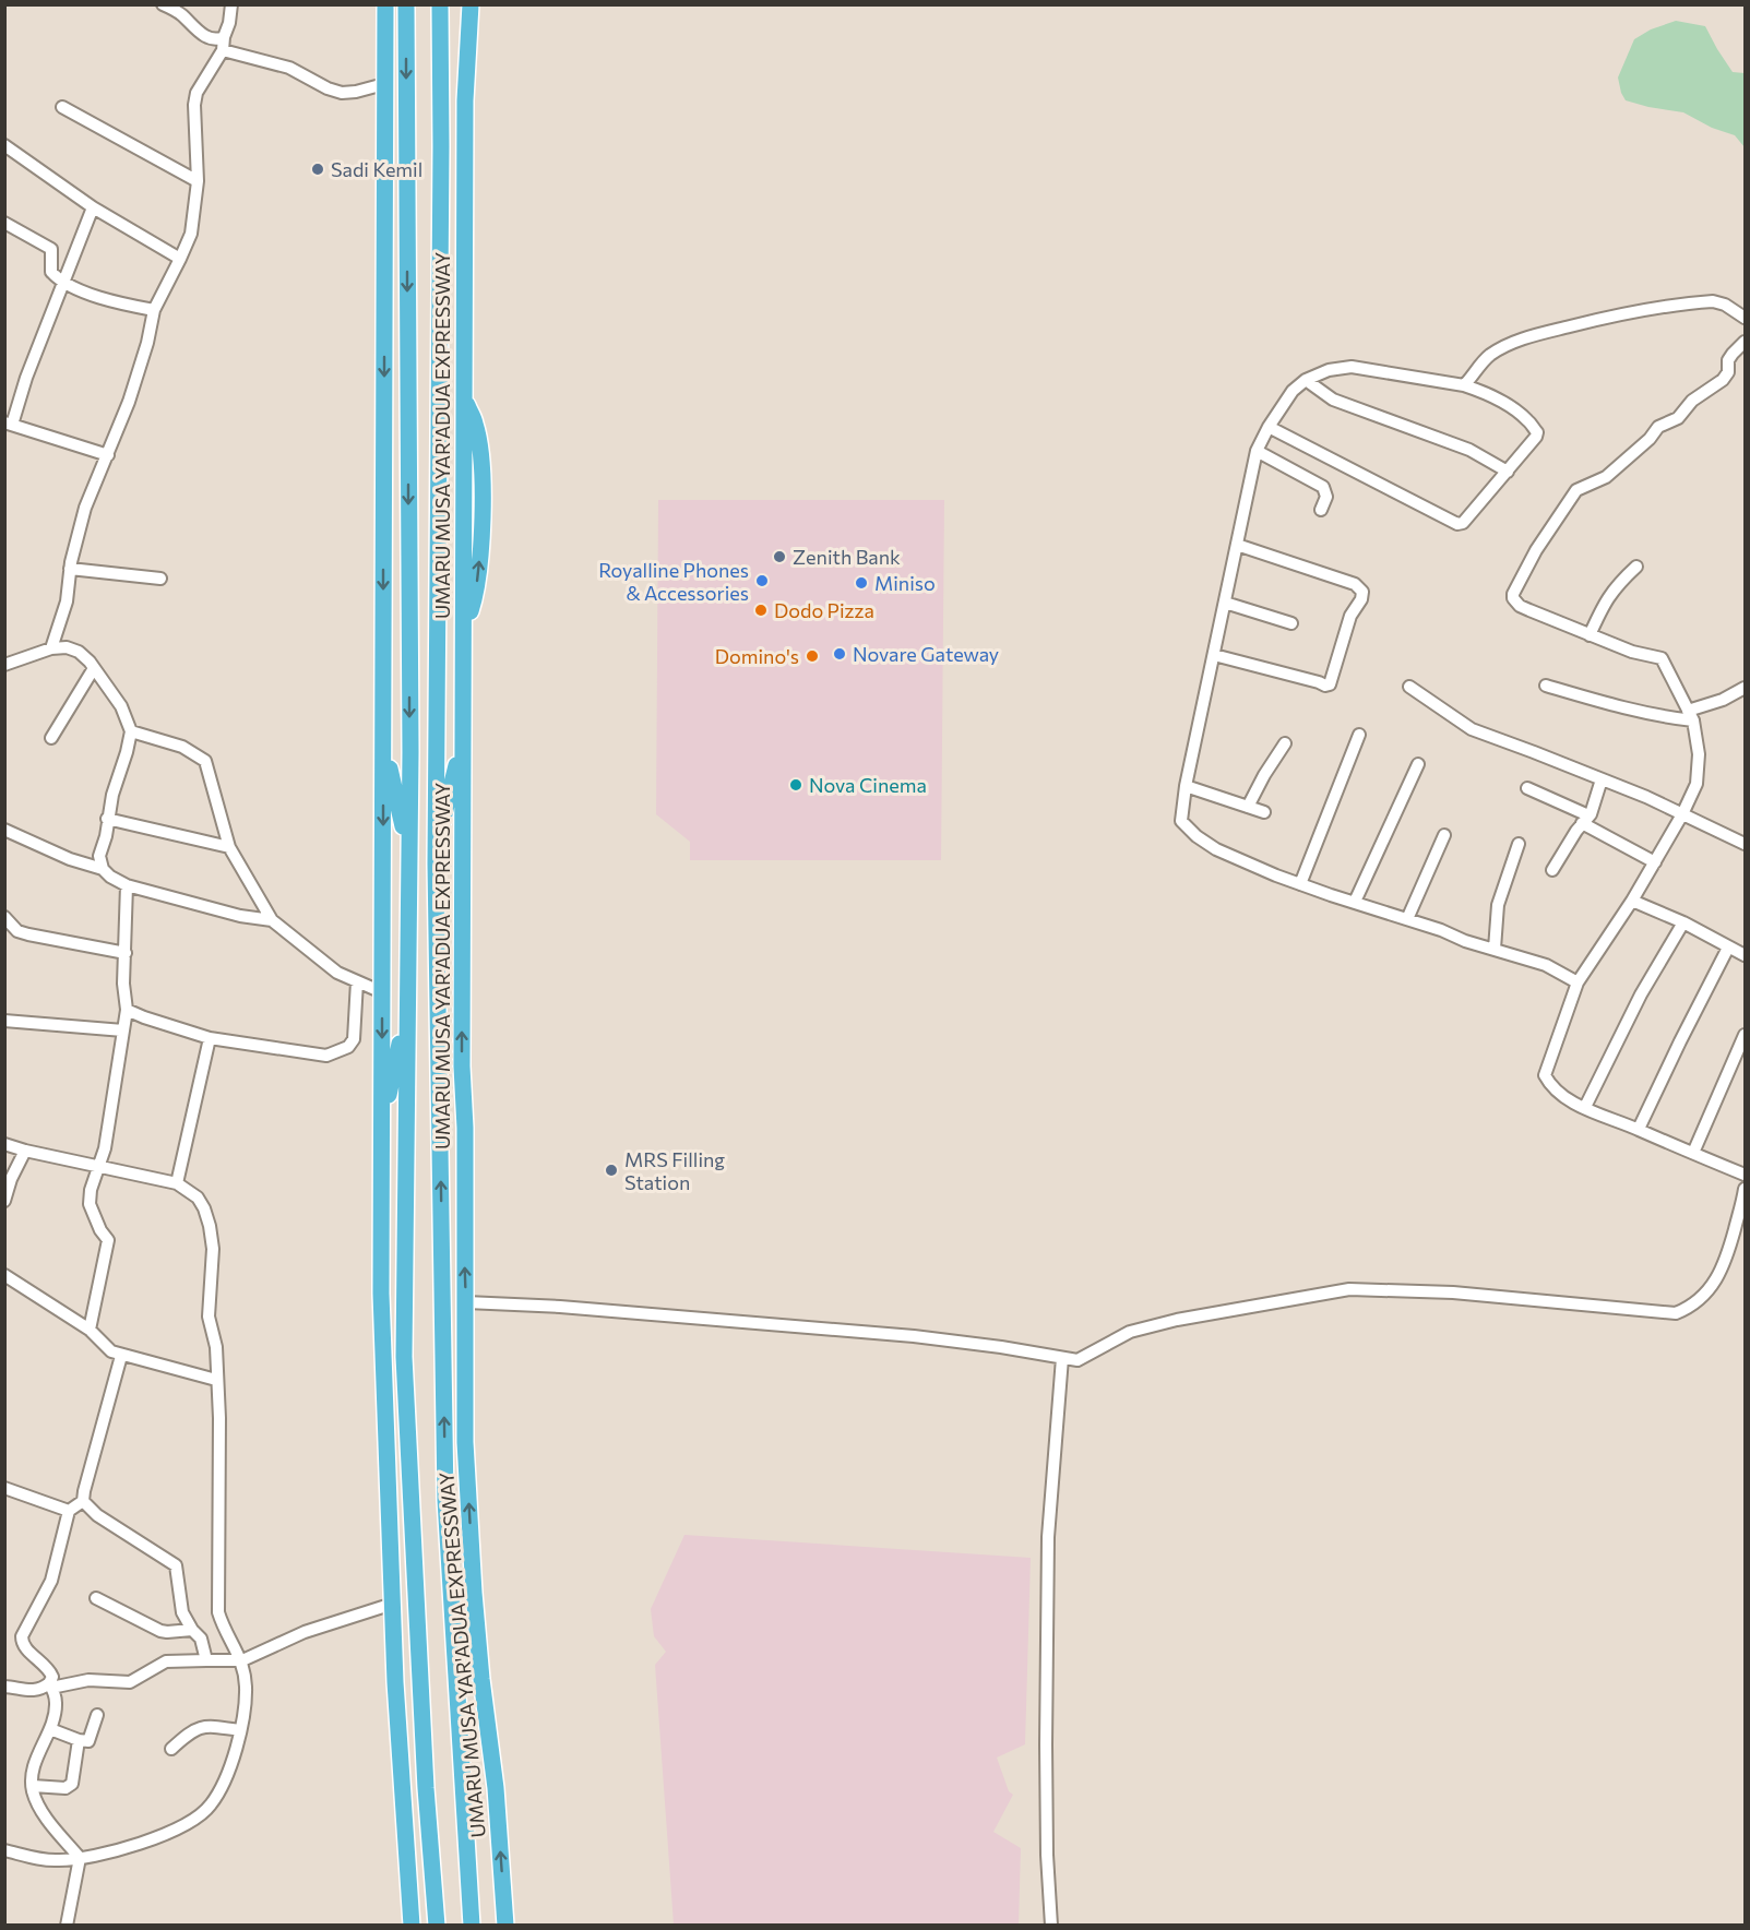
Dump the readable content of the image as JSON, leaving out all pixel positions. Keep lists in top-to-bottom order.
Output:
{
  "streets": {
    "highway": ["UMARU MUSA YAR'ADUA EXPRESSWAY"]
  },
  "places": [
    "Sadi Kemil",
    "Zenith Bank",
    "Royalline Phones & Accessories",
    "Miniso",
    "Dodo Pizza",
    "Novare Gateway",
    "Domino's",
    "Nova Cinema",
    "MRS Filling Station"
  ]
}
